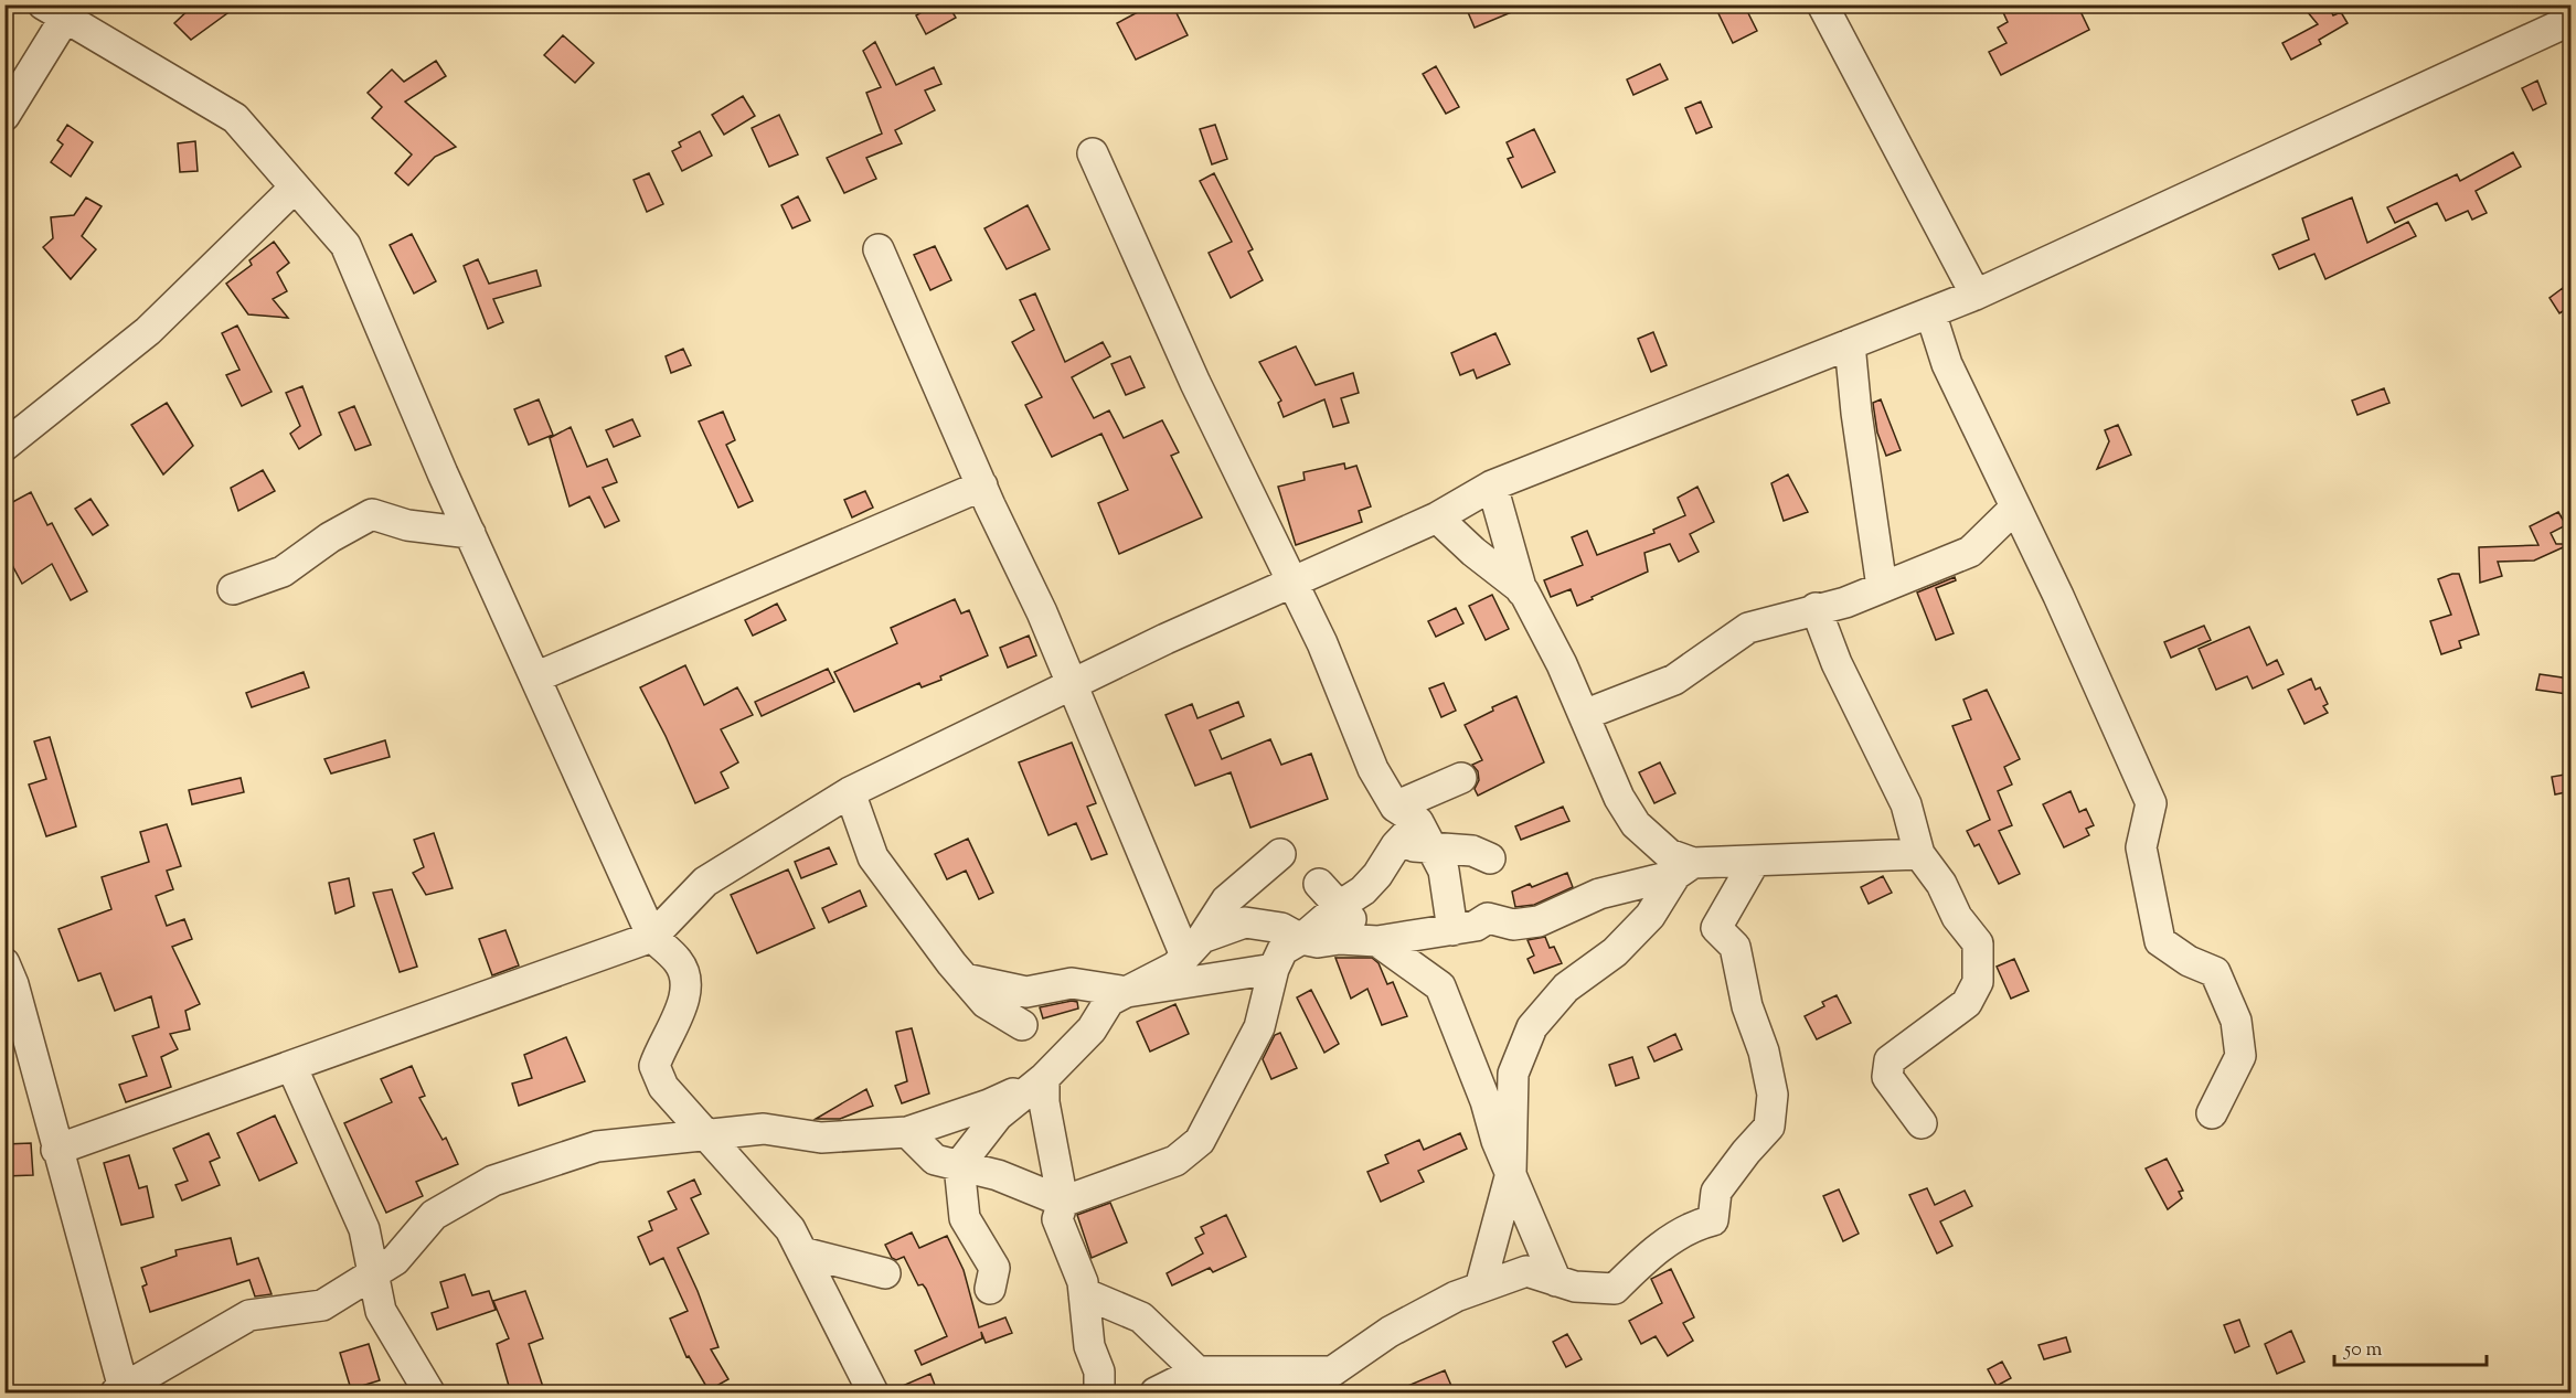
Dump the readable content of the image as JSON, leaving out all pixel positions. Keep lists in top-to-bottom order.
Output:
{
  "scale_bar": "50 m"
}
